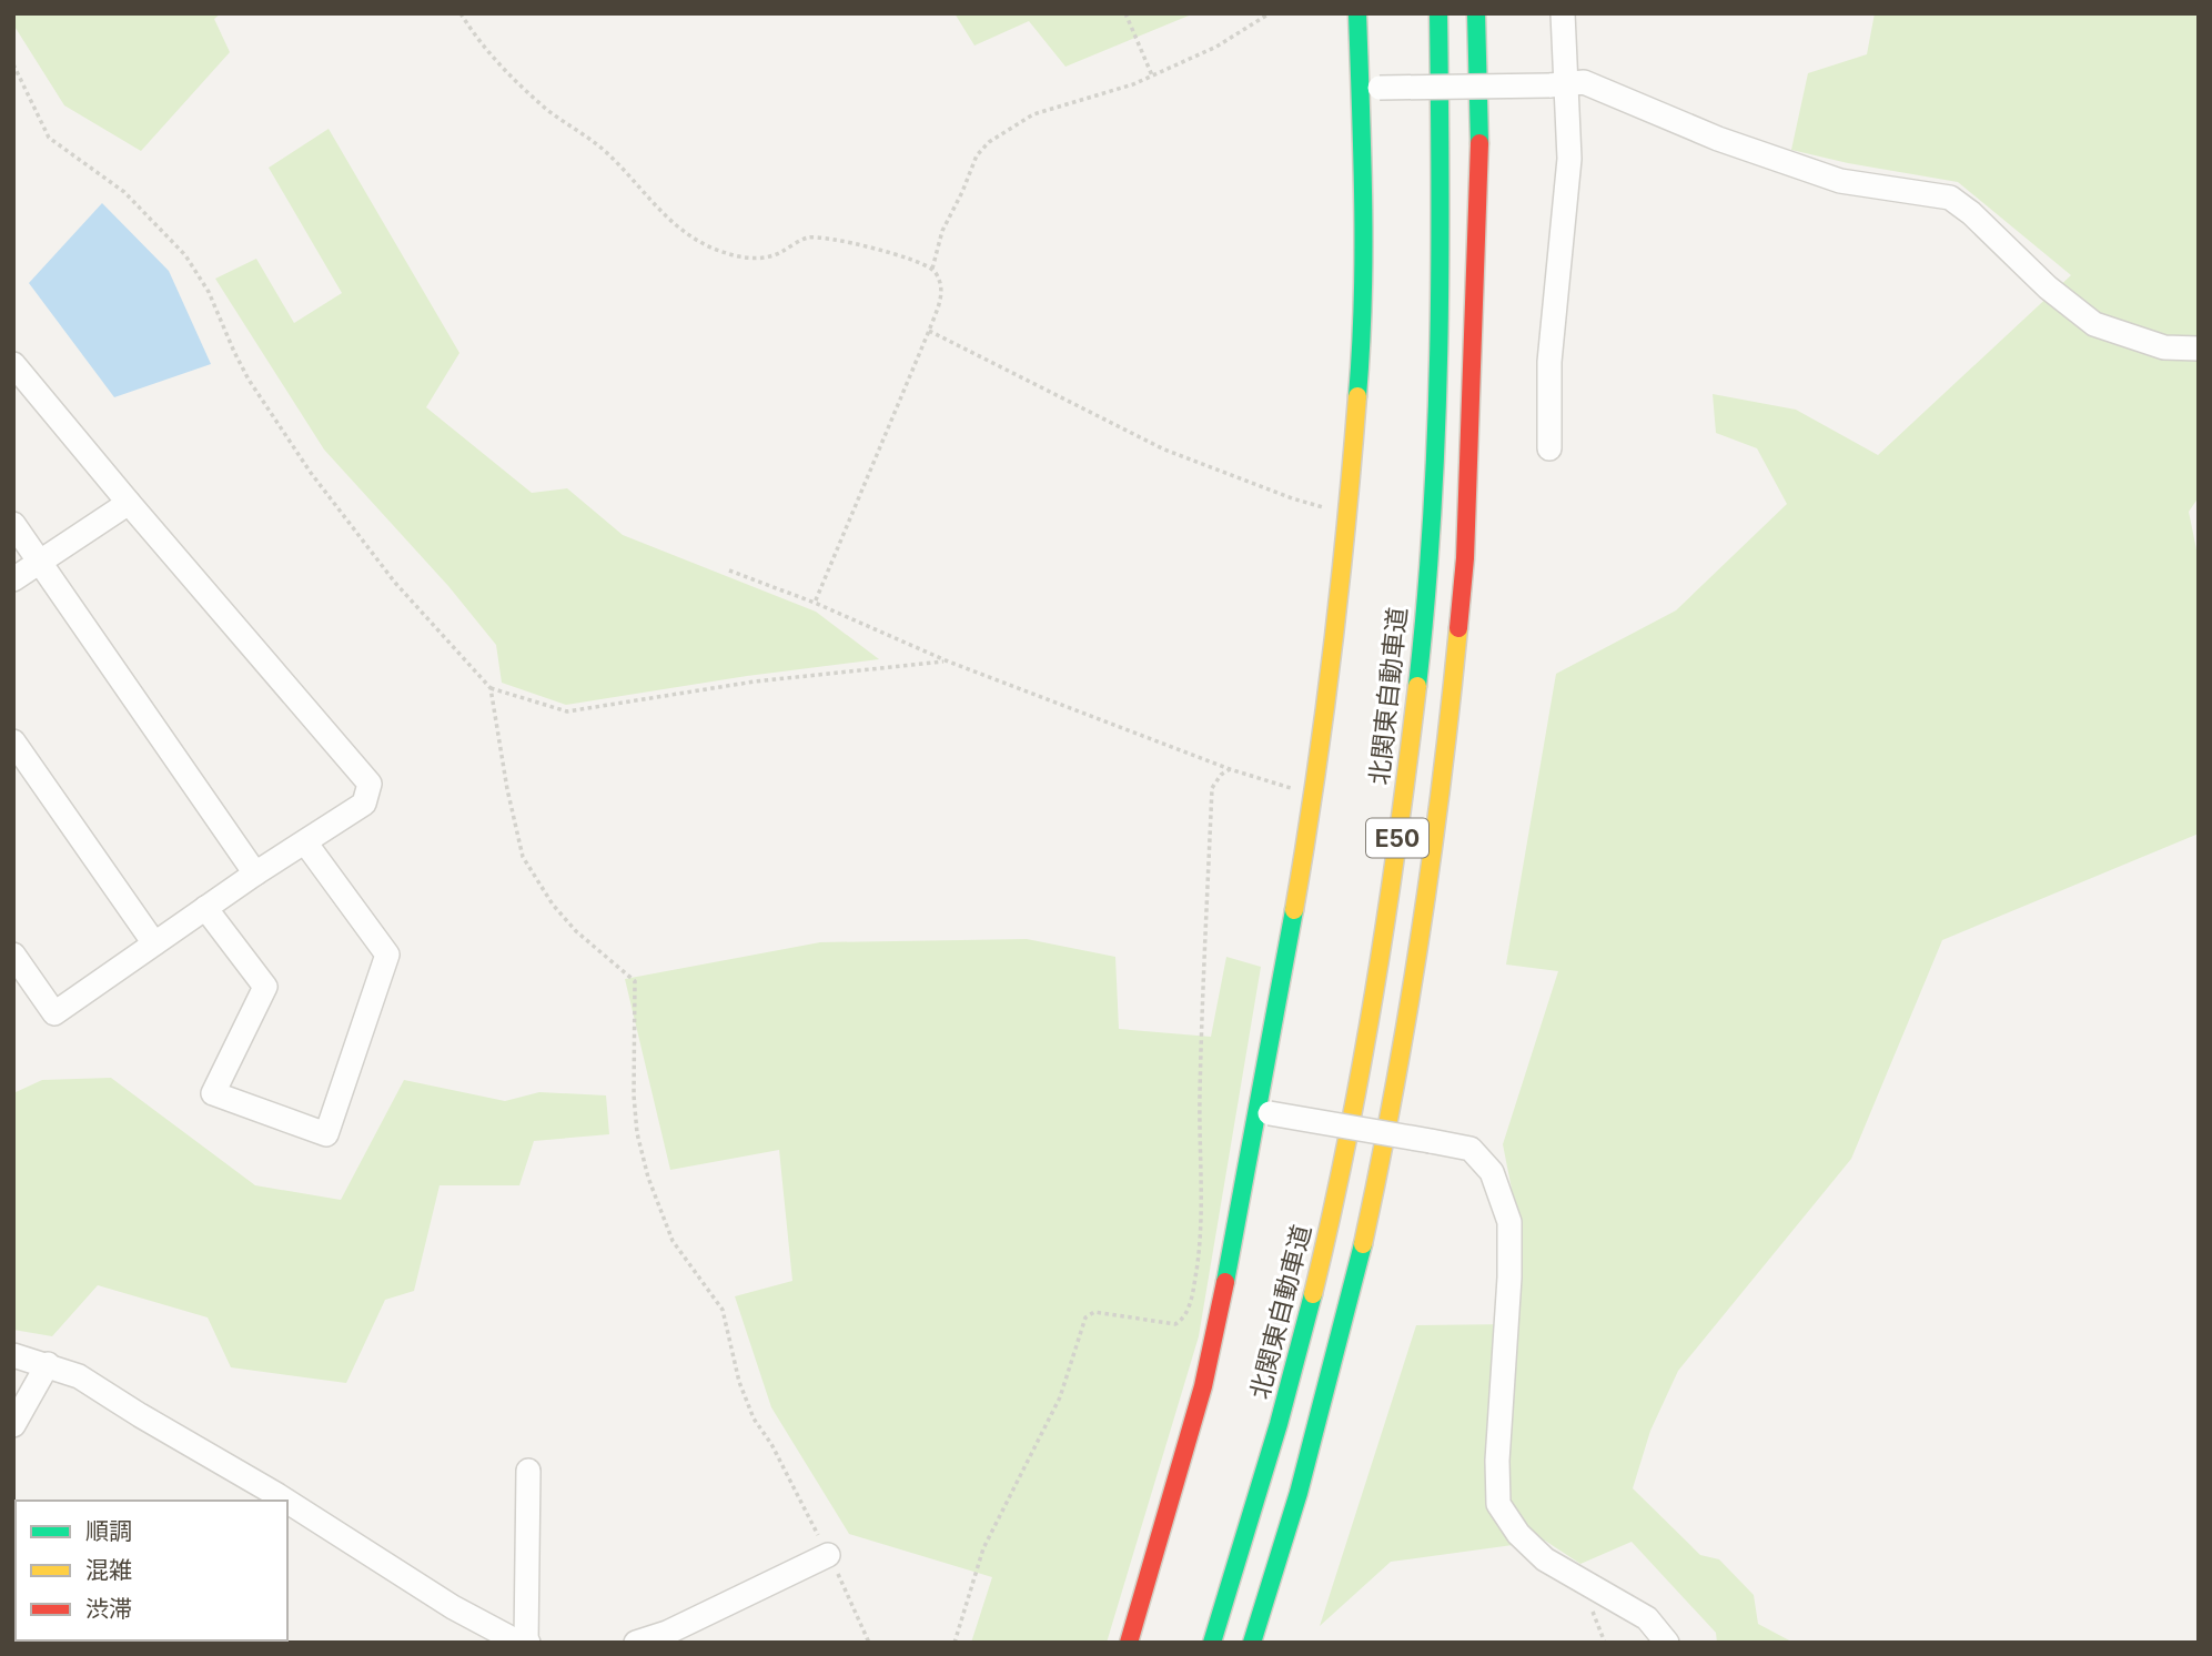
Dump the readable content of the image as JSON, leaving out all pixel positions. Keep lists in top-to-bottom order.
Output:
{
  "streets": {
    "main road": ["北関東自動車道", "E50"]
  },
  "legend": ["順調", "混雑", "渋滞"]
}
